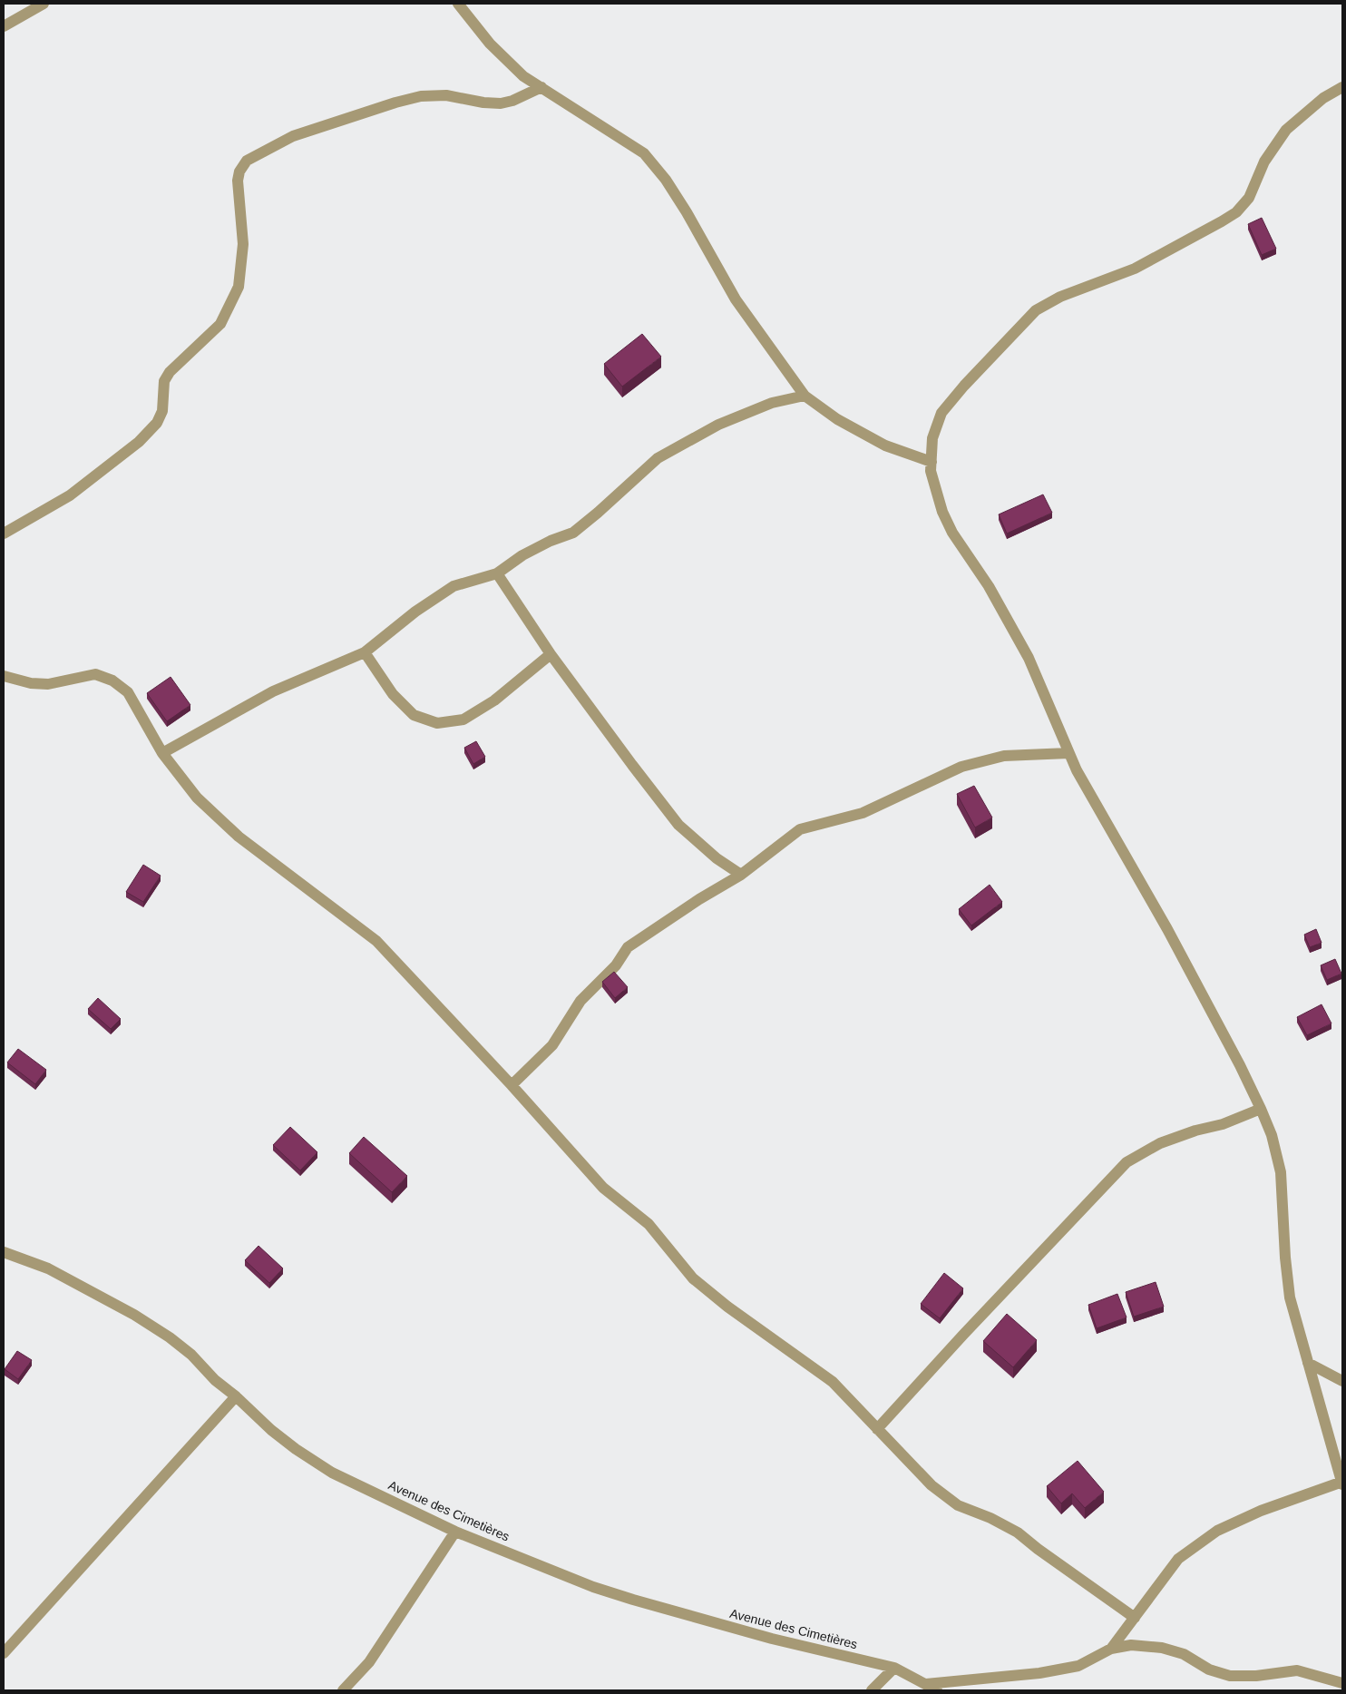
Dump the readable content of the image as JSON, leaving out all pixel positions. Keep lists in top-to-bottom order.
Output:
{
  "streets": {
    "street": ["Avenue des Cimetières"]
  }
}
